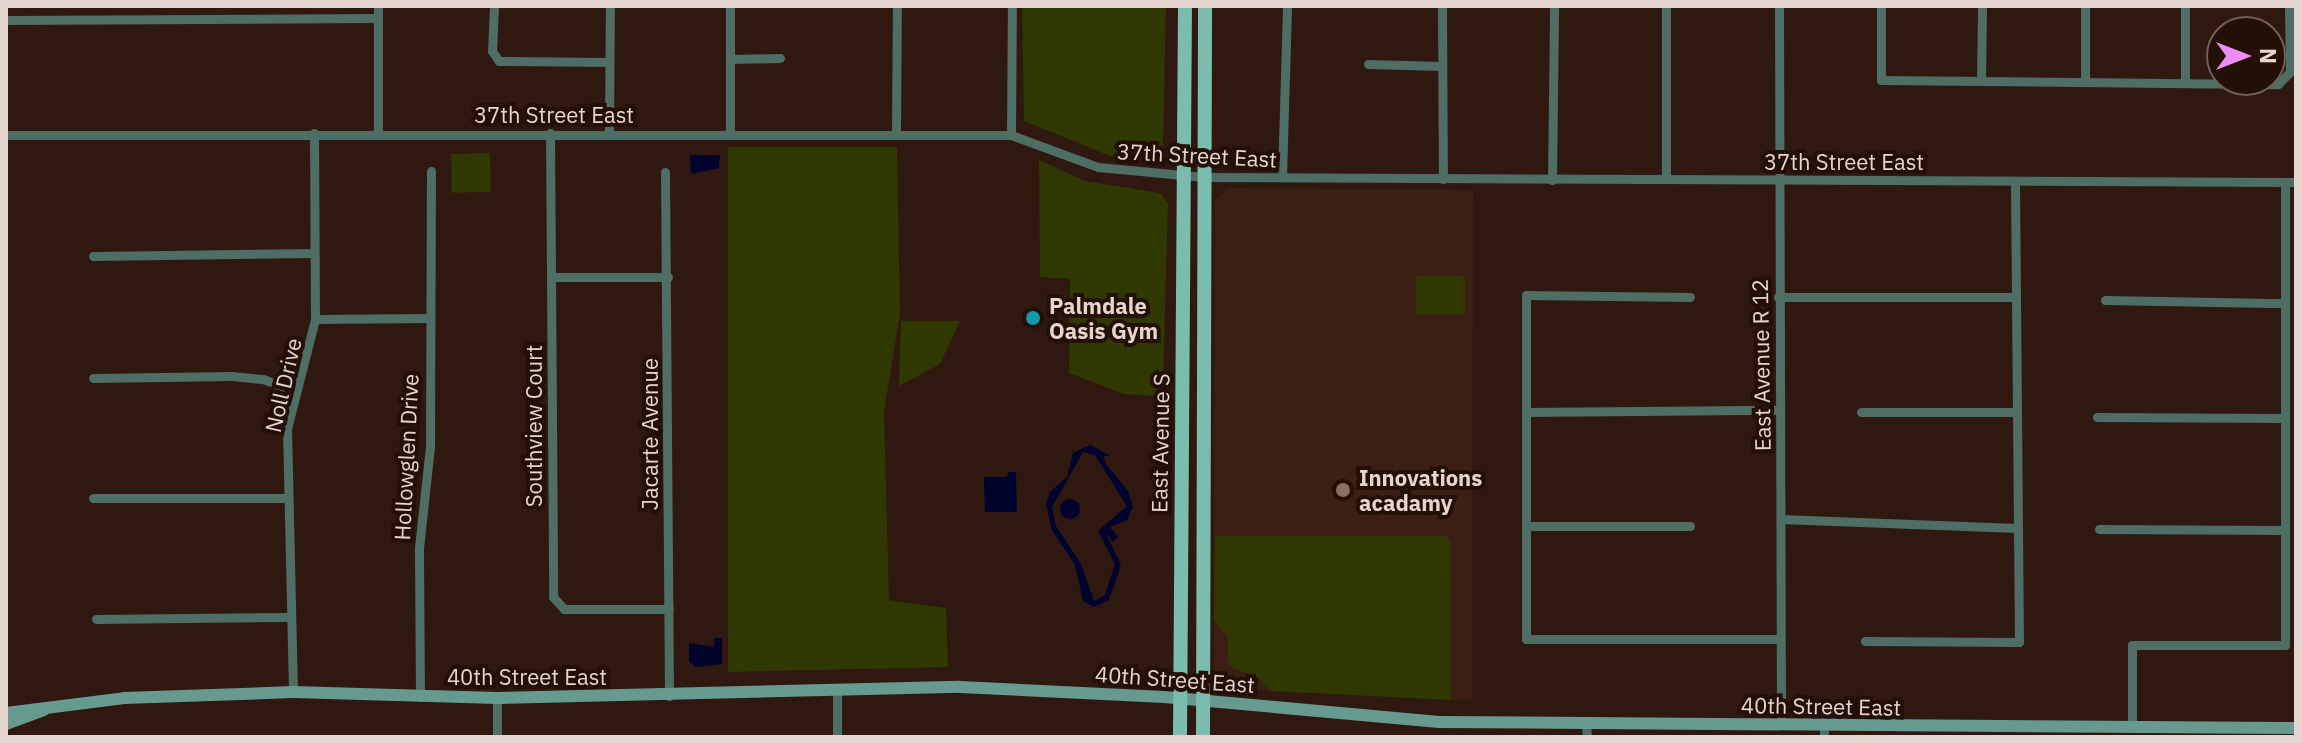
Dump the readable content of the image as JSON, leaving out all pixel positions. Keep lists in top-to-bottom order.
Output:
{
  "streets": {
    "main road": ["East Avenue S", "40th Street East"],
    "street": [
      "37th Street East",
      "East Avenue R 12",
      "Noll Drive",
      "Southview Court",
      "Jacarte Avenue",
      "Hollowglen Drive"
    ]
  },
  "crossings": [
    ["37th Street East", "East Avenue R 12"],
    ["37th Street East", "Noll Drive"],
    ["37th Street East", "Southview Court"],
    ["37th Street East", "East Avenue S"],
    ["East Avenue R 12", "40th Street East"],
    ["Noll Drive", "40th Street East"],
    ["Southview Court", "Jacarte Avenue"],
    ["Jacarte Avenue", "40th Street East"],
    ["East Avenue S", "40th Street East"],
    ["Hollowglen Drive", "40th Street East"]
  ],
  "places": ["Palmdale Oasis Gym", "Innovations acadamy"],
  "north": "right"
}
